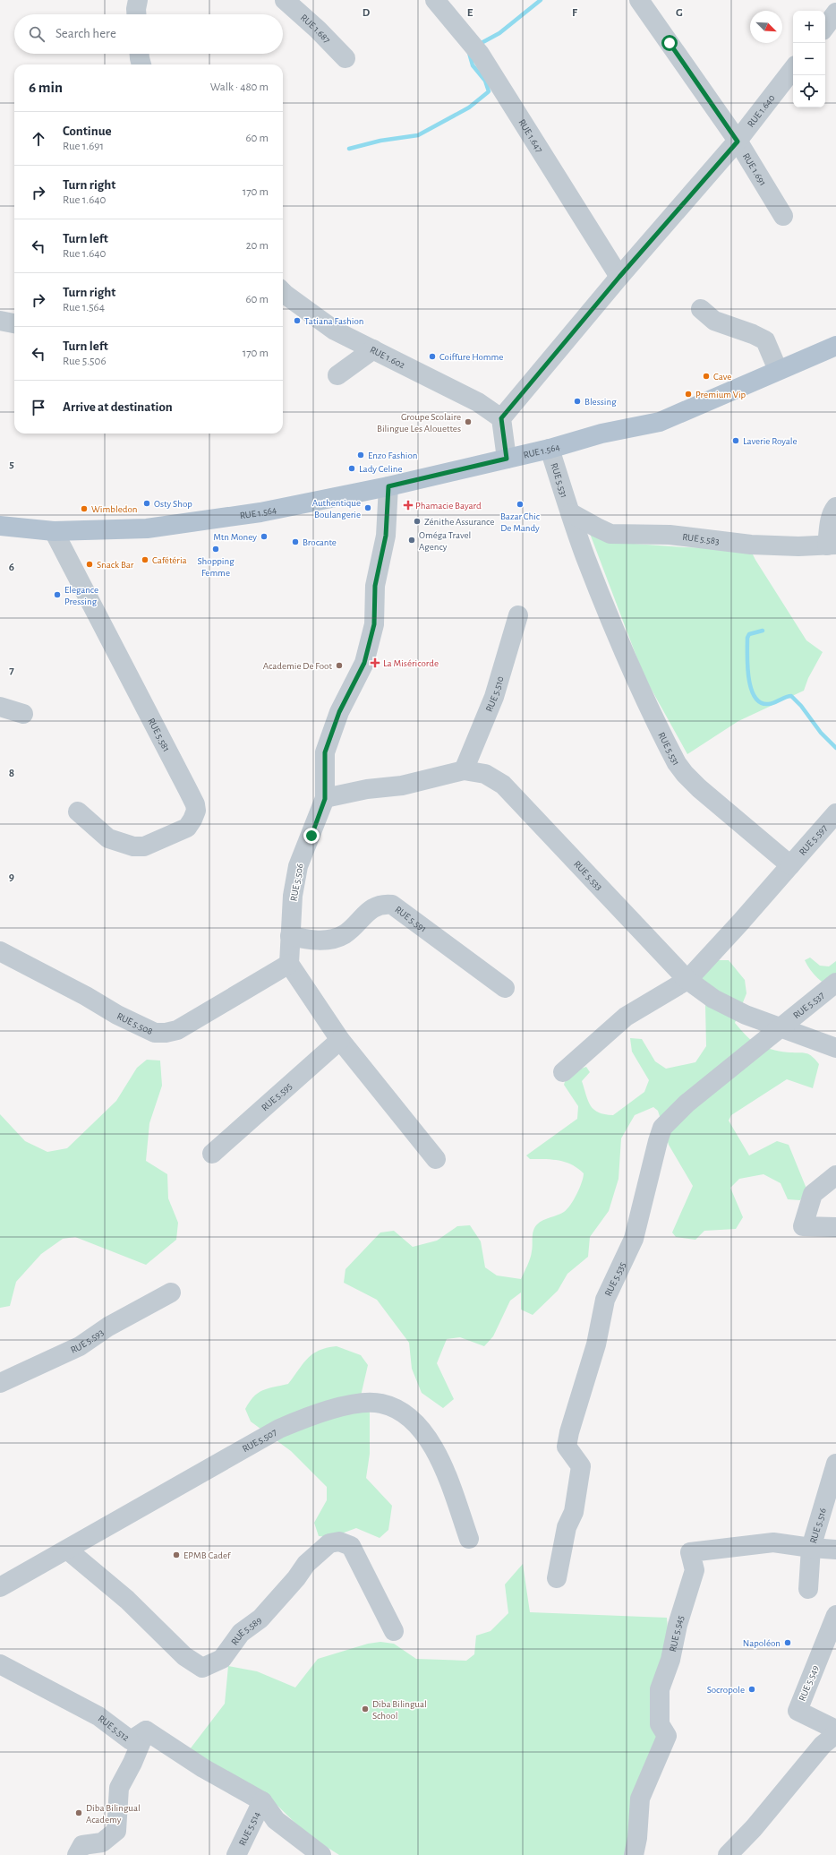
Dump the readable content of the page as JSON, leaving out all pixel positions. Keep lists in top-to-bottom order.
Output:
{
  "streets": {
    "main road": ["RUE 1.564"],
    "street": [
      "RUE 1.687",
      "RUE 1.640",
      "RUE 1.647",
      "RUE 1.691",
      "RUE 1.602",
      "RUE 5.531",
      "RUE 5.583",
      "RUE 5.510",
      "RUE 5.581",
      "RUE 5.597",
      "RUE 5.533",
      "RUE 5.506",
      "RUE 5.591",
      "RUE 5.537",
      "RUE 5.508",
      "RUE 5.595",
      "RUE 5.535",
      "RUE 5.593",
      "RUE 5.507",
      "RUE 5.516",
      "RUE 5.589",
      "RUE 5.545",
      "RUE 5.549",
      "RUE 5.512",
      "RUE 5.514"
    ]
  },
  "crossings": [
    ["RUE 1.640", "RUE 1.647"],
    ["RUE 1.640", "RUE 1.691"],
    ["RUE 1.640", "RUE 1.602"],
    ["RUE 1.564", "RUE 5.531"],
    ["RUE 1.564", "RUE 5.581"],
    ["RUE 1.564", "RUE 5.506"],
    ["RUE 5.531", "RUE 5.583"],
    ["RUE 5.531", "RUE 5.597"],
    ["RUE 5.510", "RUE 5.533"],
    ["RUE 5.533", "RUE 5.506"],
    ["RUE 5.533", "RUE 5.537"],
    ["RUE 5.533", "RUE 5.535"],
    ["RUE 5.506", "RUE 5.591"],
    ["RUE 5.506", "RUE 5.508"],
    ["RUE 5.537", "RUE 5.535"],
    ["RUE 5.507", "RUE 5.589"],
    ["RUE 5.516", "RUE 5.545"]
  ],
  "places": {
    "other": [
      "Tatiana Fashion",
      "Coiffure Homme",
      "Cave",
      "Premium Vip",
      "Blessing",
      "Groupe Scolaire Bilingue Les Alouettes",
      "Laverie Royale",
      "Enzo Fashion",
      "Lady Celine",
      "Osty Shop",
      "Bazar Chic De Mandy",
      "Authentique Boulangerie",
      "Wimbledon",
      "Zénithe Assurance",
      "Mtn Money",
      "Oméga Travel Agency",
      "Brocante",
      "Shopping Femme",
      "Cafétéria",
      "Snack Bar",
      "Elegance Pressing",
      "Academie De Foot",
      "EPMB Cadef",
      "Napoléon",
      "Socropole",
      "Diba Bilingual School",
      "Diba Bilingual Academy"
    ],
    "health": ["Phamacie Bayard", "La Miséricorde"]
  },
  "north": "bottom right",
  "page": {
    "map_buttons": ["+", "−"],
    "search": "Search here",
    "heading": ["6 min", "Walk · 480 m"],
    "list": [
      ["Continue", "Rue 1.691", "60 m"],
      ["Turn right", "Rue 1.640", "170 m"],
      ["Turn left", "Rue 1.640", "20 m"],
      ["Turn right", "Rue 1.564", "60 m"],
      ["Turn left", "Rue 5.506", "170 m"],
      "Arrive at destination"
    ]
  },
  "grid": {
    "columns": [
      "D",
      "E",
      "F",
      "G"
    ],
    "rows": [
      "5",
      "6",
      "7",
      "8",
      "9"
    ]
  }
}
